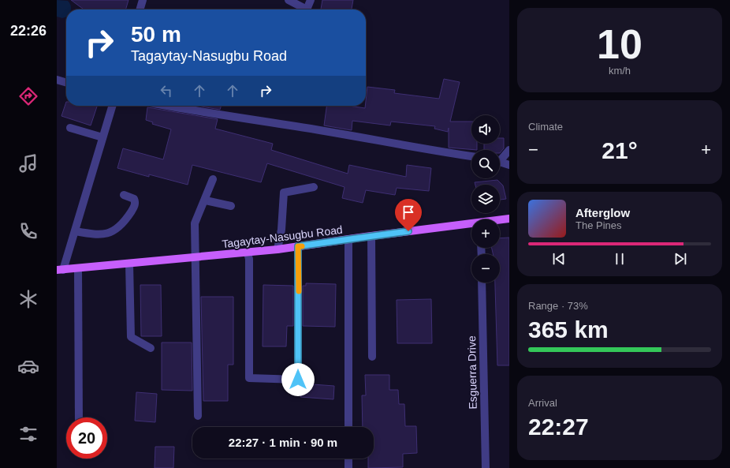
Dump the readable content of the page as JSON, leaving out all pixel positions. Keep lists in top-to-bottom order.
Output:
{
  "streets": {
    "main road": ["Tagaytay-Nasugbu Road"],
    "street": ["Esguerra Drive"]
  },
  "page": {
    "tabs": "22:26",
    "tile": [
      ["10", "km/h"],
      "Climate",
      ["Range · 73%", "365 km"],
      ["Arrival", "22:27"]
    ],
    "turn": ["50 m", "Tagaytay-Nasugbu Road"],
    "map_buttons": ["+", "−"],
    "heat": ["−", "21°", "+"],
    "song": ["Afterglow", "The Pines"],
    "limit": "20",
    "trip": "22:27 · 1 min · 90 m"
  }
}
